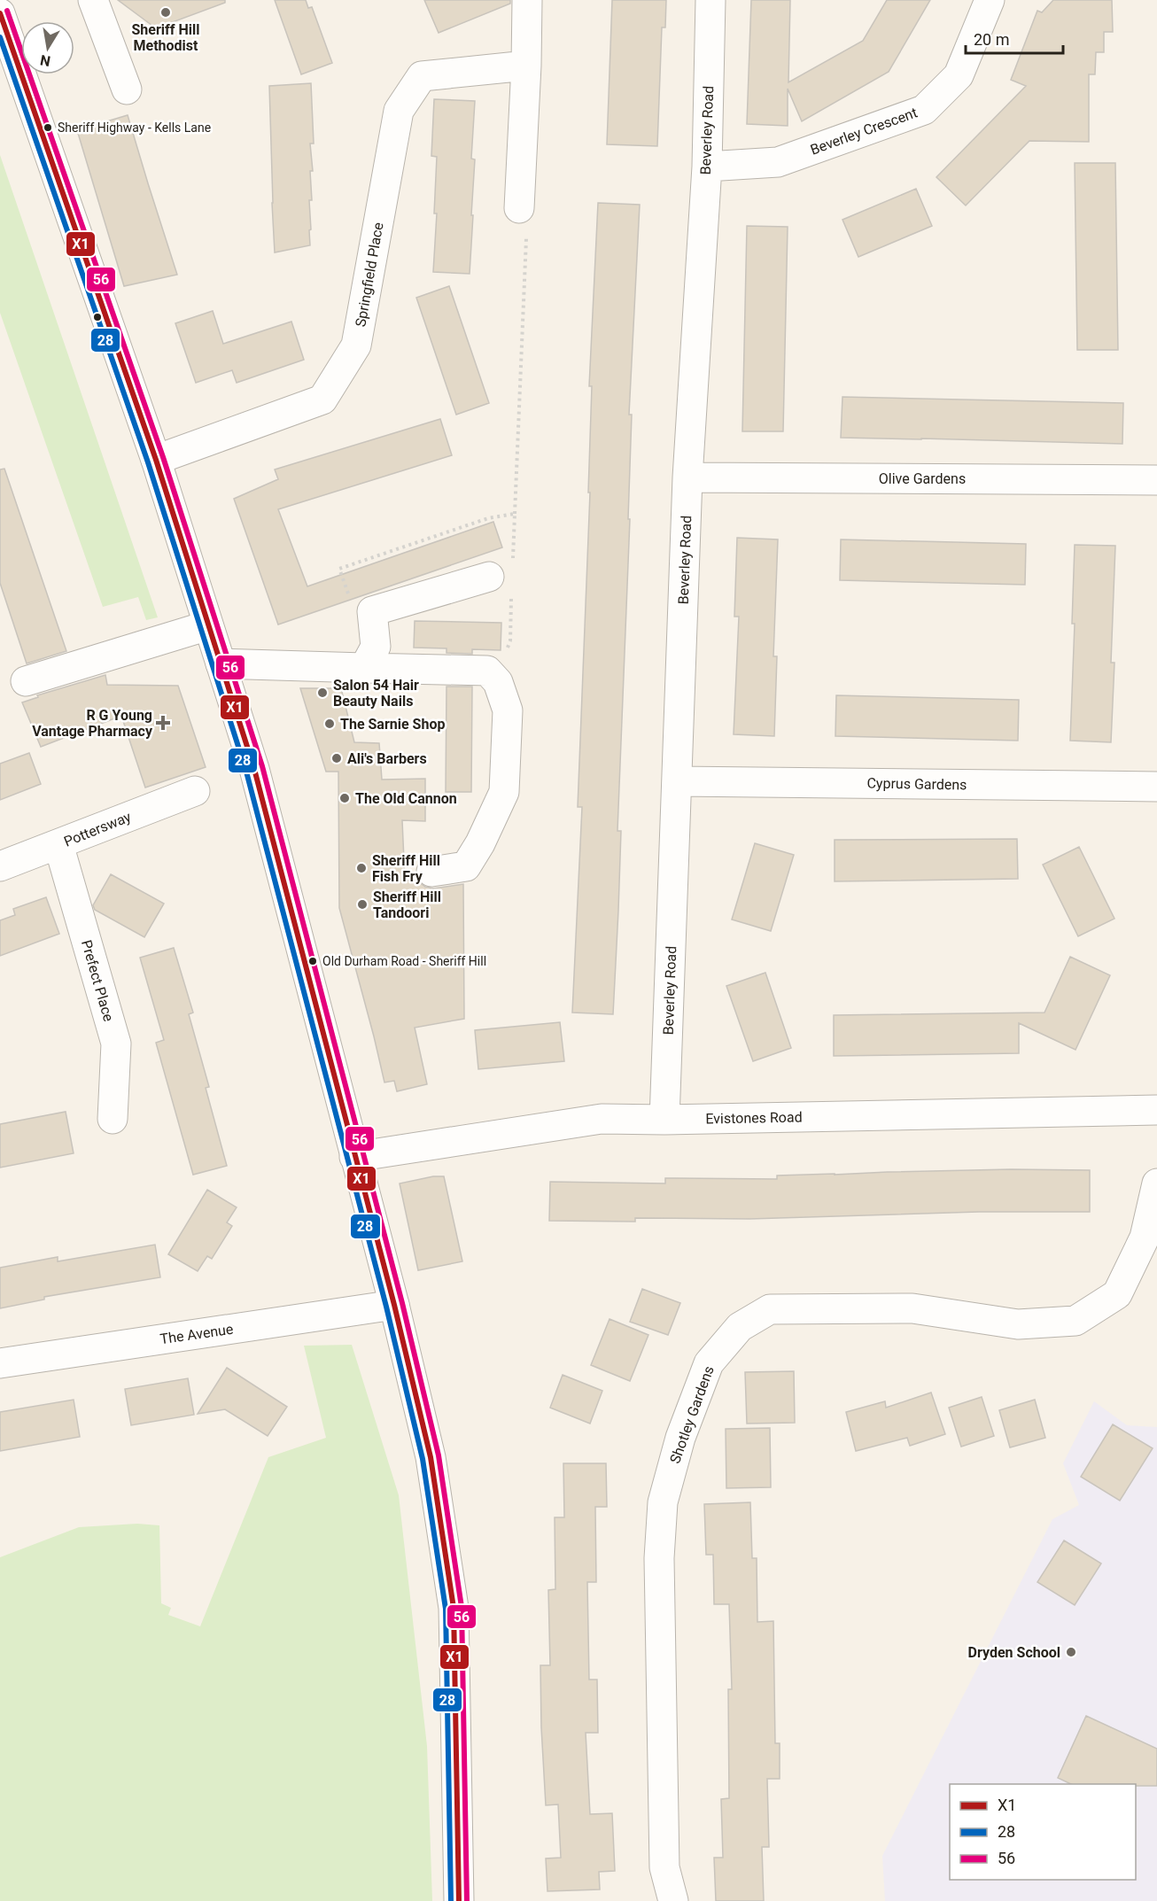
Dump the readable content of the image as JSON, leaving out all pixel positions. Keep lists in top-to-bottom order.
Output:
{
  "streets": {
    "street": [
      "Beverley Road",
      "Beverley Crescent",
      "Springfield Place",
      "Olive Gardens",
      "Cyprus Gardens",
      "Pottersway",
      "Prefect Place",
      "Evistones Road",
      "The Avenue",
      "Shotley Gardens"
    ]
  },
  "crossings": [
    ["Beverley Road", "Beverley Crescent"],
    ["Beverley Road", "Olive Gardens"],
    ["Beverley Road", "Cyprus Gardens"],
    ["Beverley Road", "Evistones Road"],
    ["Pottersway", "Prefect Place"]
  ],
  "places": {
    "other": [
      "Sheriff Hill Methodist",
      "Sheriff Highway - Kells Lane",
      "Salon 54 Hair Beauty Nails",
      "The Sarnie Shop",
      "Ali's Barbers",
      "The Old Cannon",
      "Sheriff Hill Fish Fry",
      "Sheriff Hill Tandoori",
      "Old Durham Road - Sheriff Hill",
      "Dryden School"
    ],
    "health": ["R G Young Vantage Pharmacy"]
  },
  "lines": ["transit line 56", "transit line X1", "transit line 28"],
  "legend": ["X1", "28", "56"],
  "scale_bar": "20 m",
  "north": "bottom"
}
